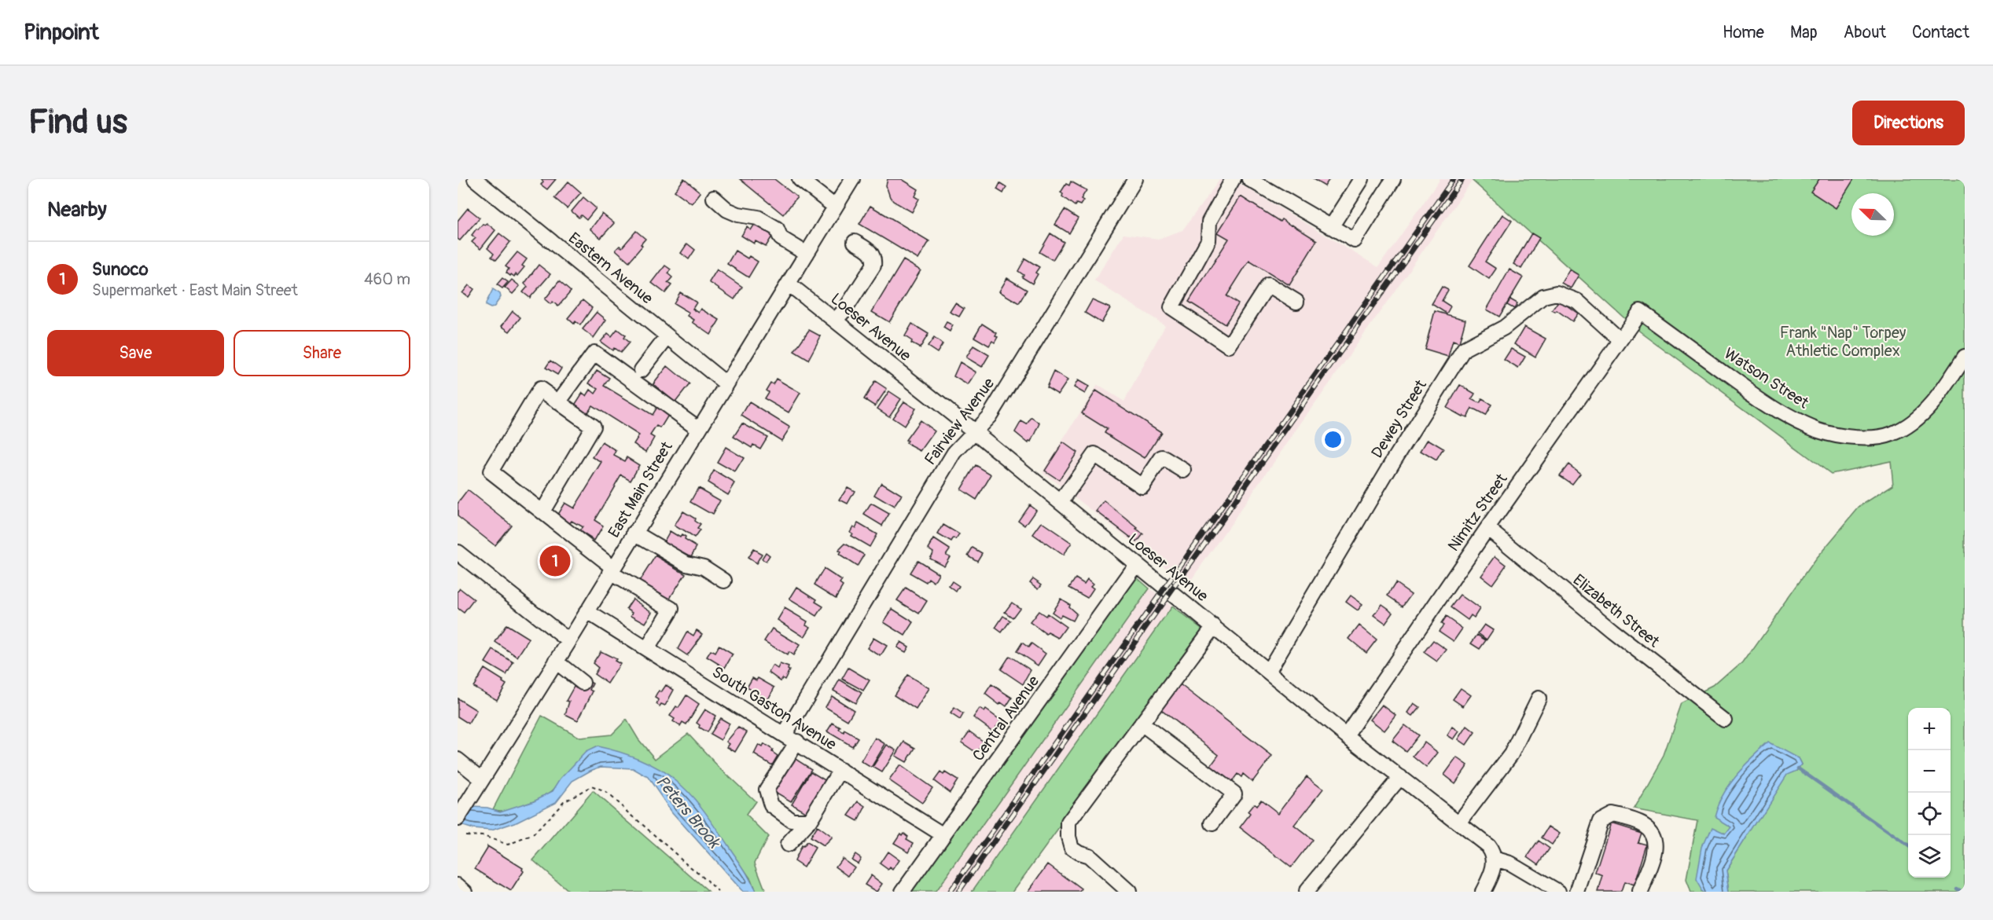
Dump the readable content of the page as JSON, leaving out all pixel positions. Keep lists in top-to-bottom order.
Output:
{
  "streets": {
    "street": [
      "Eastern Avenue",
      "Loeser Avenue",
      "Watson Street",
      "Dewey Street",
      "Fairview Avenue",
      "East Main Street",
      "Nimitz Street",
      "Elizabeth Street",
      "South Gaston Avenue",
      "Central Avenue"
    ]
  },
  "crossings": [
    ["Eastern Avenue", "East Main Street"],
    ["Loeser Avenue", "Dewey Street"],
    ["Loeser Avenue", "Fairview Avenue"],
    ["Loeser Avenue", "East Main Street"],
    ["Loeser Avenue", "Nimitz Street"],
    ["Loeser Avenue", "Central Avenue"],
    ["Watson Street", "Nimitz Street"],
    ["Dewey Street", "Nimitz Street"],
    ["Fairview Avenue", "South Gaston Avenue"],
    ["East Main Street", "South Gaston Avenue"],
    ["Nimitz Street", "Elizabeth Street"],
    ["South Gaston Avenue", "Central Avenue"]
  ],
  "water": ["Peters Brook"],
  "parks": ["Frank \"Nap\" Torpey Athletic Complex"],
  "north": "top left",
  "page": {
    "header": "Pinpoint",
    "nav": [
      "Home",
      "Map",
      "About",
      "Contact"
    ],
    "buttons": [
      "Directions",
      ["Save", "Share"]
    ],
    "title": "Find us",
    "heading": "Nearby",
    "list": [
      {
        "mark": "1",
        "name": "Sunoco",
        "note": "Supermarket · East Main Street",
        "value": "460 m"
      }
    ],
    "pins": "1",
    "map_buttons": ["+", "−"]
  }
}
